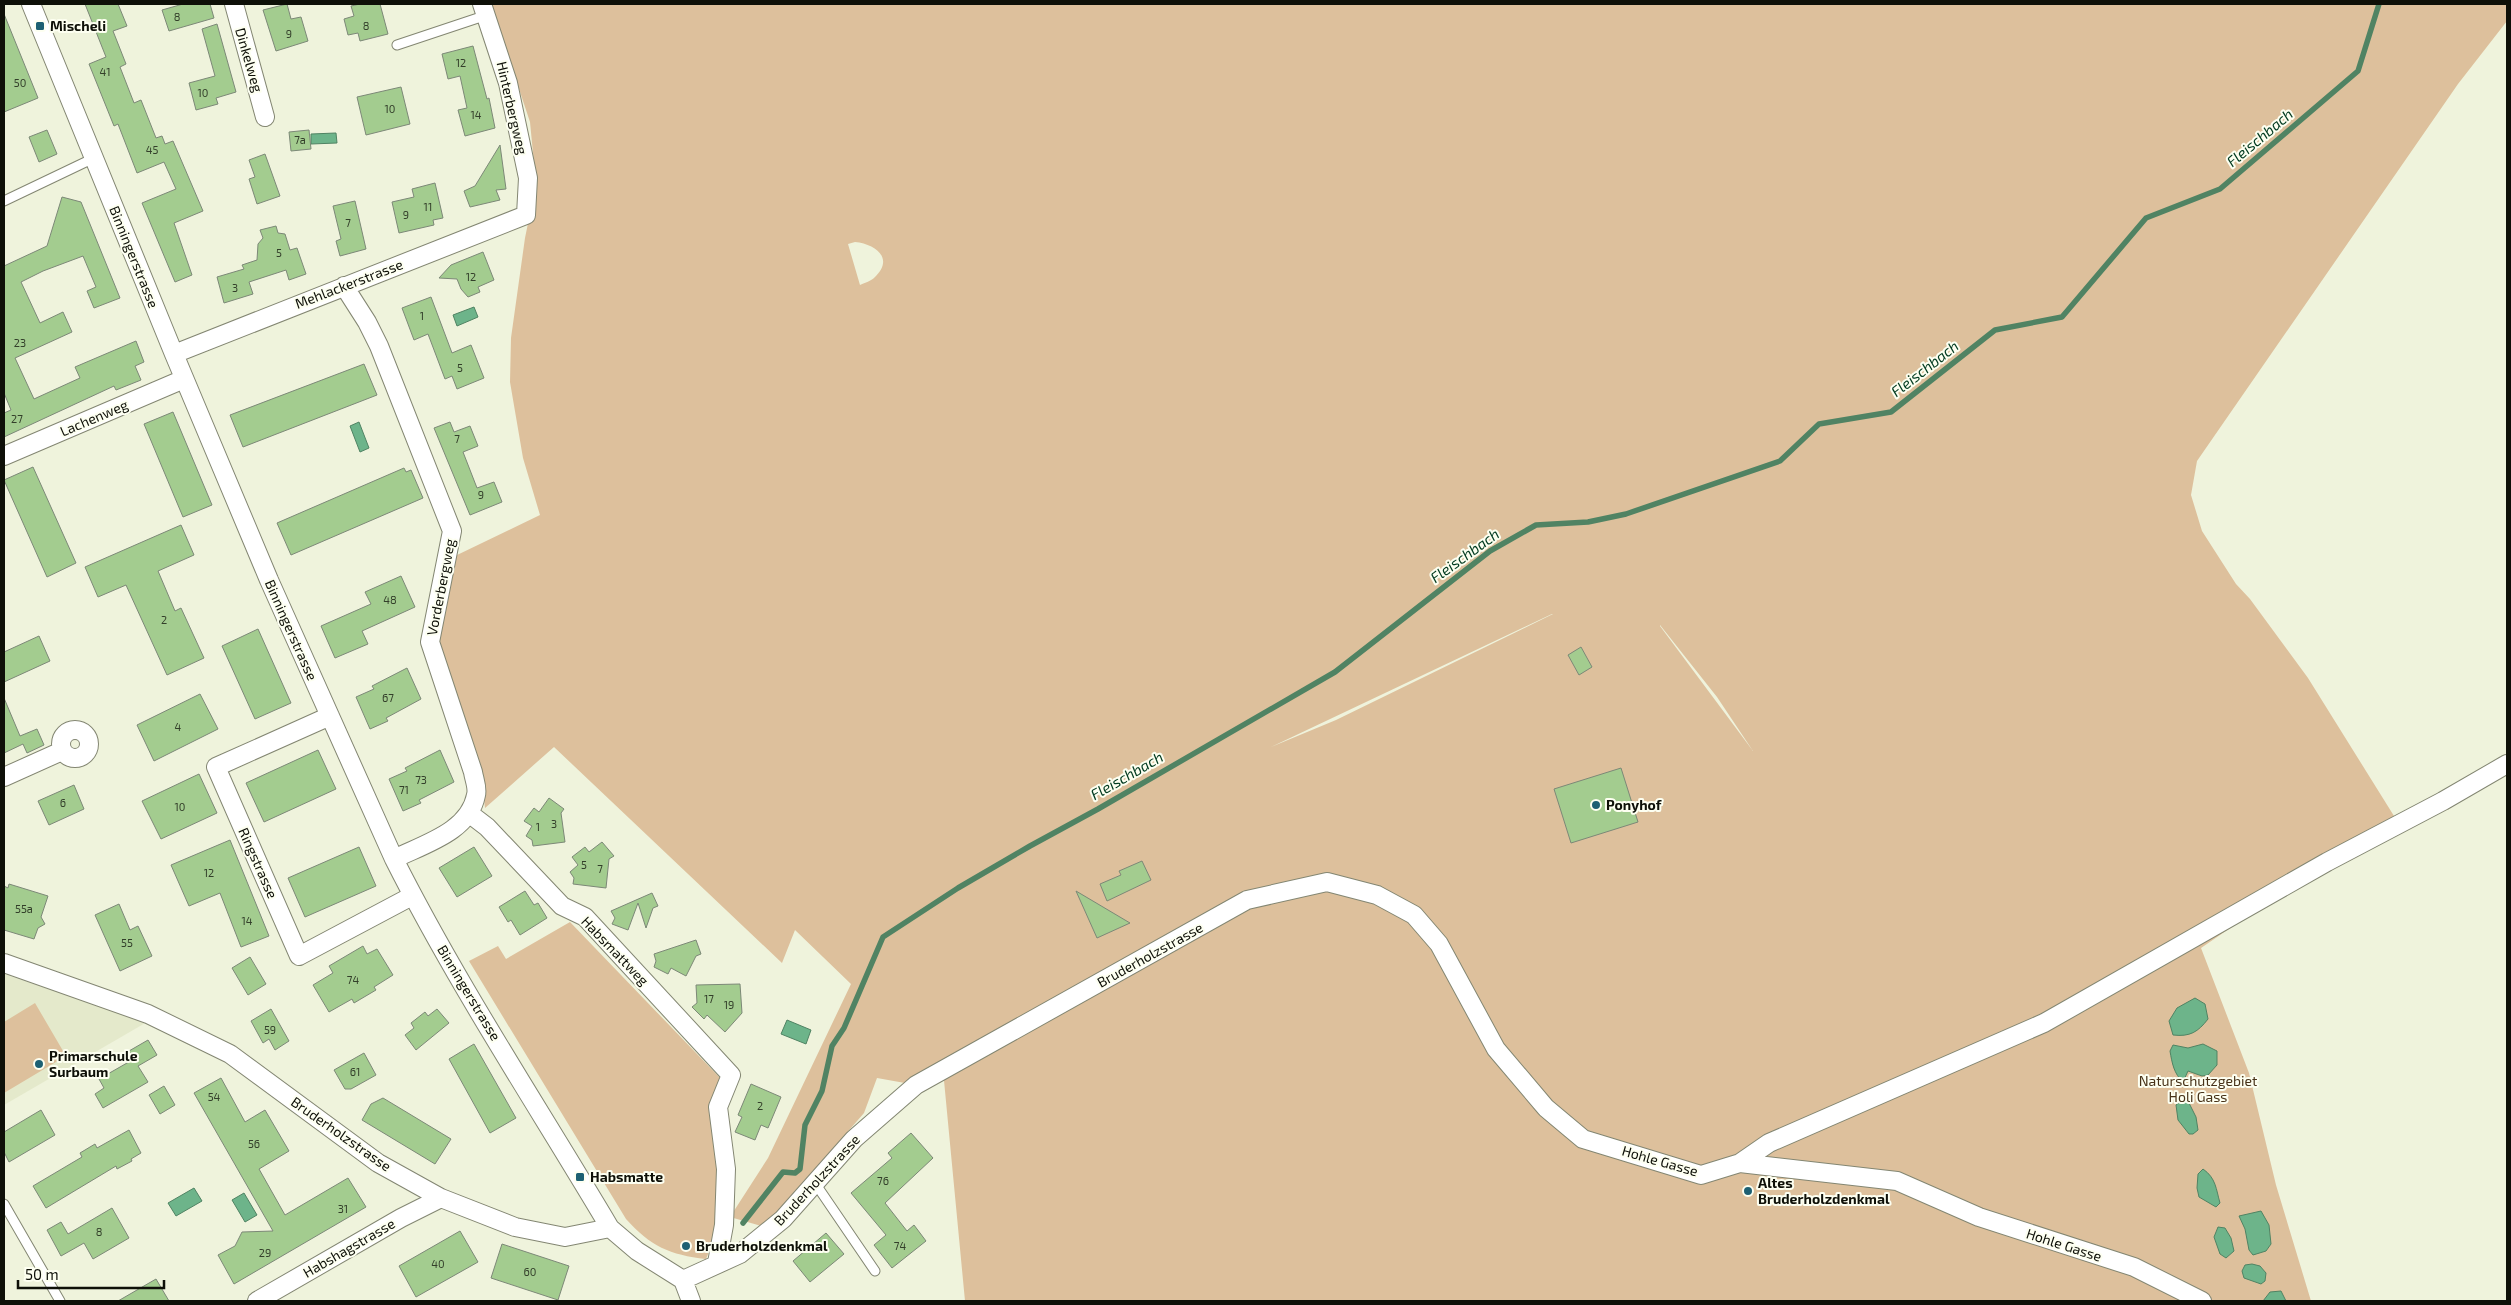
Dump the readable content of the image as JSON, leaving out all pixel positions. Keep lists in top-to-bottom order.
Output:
{
  "streets": {
    "street": [
      "Dinkelweg",
      "Hinterbergweg",
      "Binningerstrasse",
      "Mehlackerstrasse",
      "Lachenweg",
      "Vorderbergweg",
      "Ringstrasse",
      "Habsmattweg",
      "Bruderholzstrasse",
      "Hohle Gasse",
      "Habshagstrasse"
    ]
  },
  "crossings": [
    ["Hinterbergweg", "Mehlackerstrasse"],
    ["Binningerstrasse", "Mehlackerstrasse"],
    ["Binningerstrasse", "Lachenweg"],
    ["Binningerstrasse", "Ringstrasse"],
    ["Binningerstrasse", "Bruderholzstrasse"],
    ["Mehlackerstrasse", "Vorderbergweg"],
    ["Vorderbergweg", "Habsmattweg"],
    ["Habsmattweg", "Bruderholzstrasse"],
    ["Bruderholzstrasse", "Hohle Gasse"],
    ["Bruderholzstrasse", "Habshagstrasse"]
  ],
  "water": ["Fleischbach"],
  "parks": ["Naturschutzgebiet Holi Gass"],
  "places": {
    "transit": ["Mischeli", "Habsmatte"],
    "other": [
      "Ponyhof",
      "Primarschule Surbaum",
      "Altes Bruderholzdenkmal",
      "Bruderholzdenkmal"
    ]
  },
  "house_numbers": [
    "8",
    "8",
    "9",
    "12",
    "41",
    "50",
    "10",
    "10",
    "14",
    "7a",
    "45",
    "11",
    "9",
    "7",
    "5",
    "12",
    "3",
    "1",
    "23",
    "5",
    "27",
    "7",
    "9",
    "48",
    "2",
    "67",
    "4",
    "73",
    "71",
    "6",
    "10",
    "3",
    "1",
    "5",
    "7",
    "12",
    "55a",
    "14",
    "55",
    "74",
    "17",
    "19",
    "59",
    "61",
    "54",
    "2",
    "56",
    "76",
    "31",
    "8",
    "74",
    "29",
    "40",
    "60"
  ],
  "scale_bar": "50 m"
}
